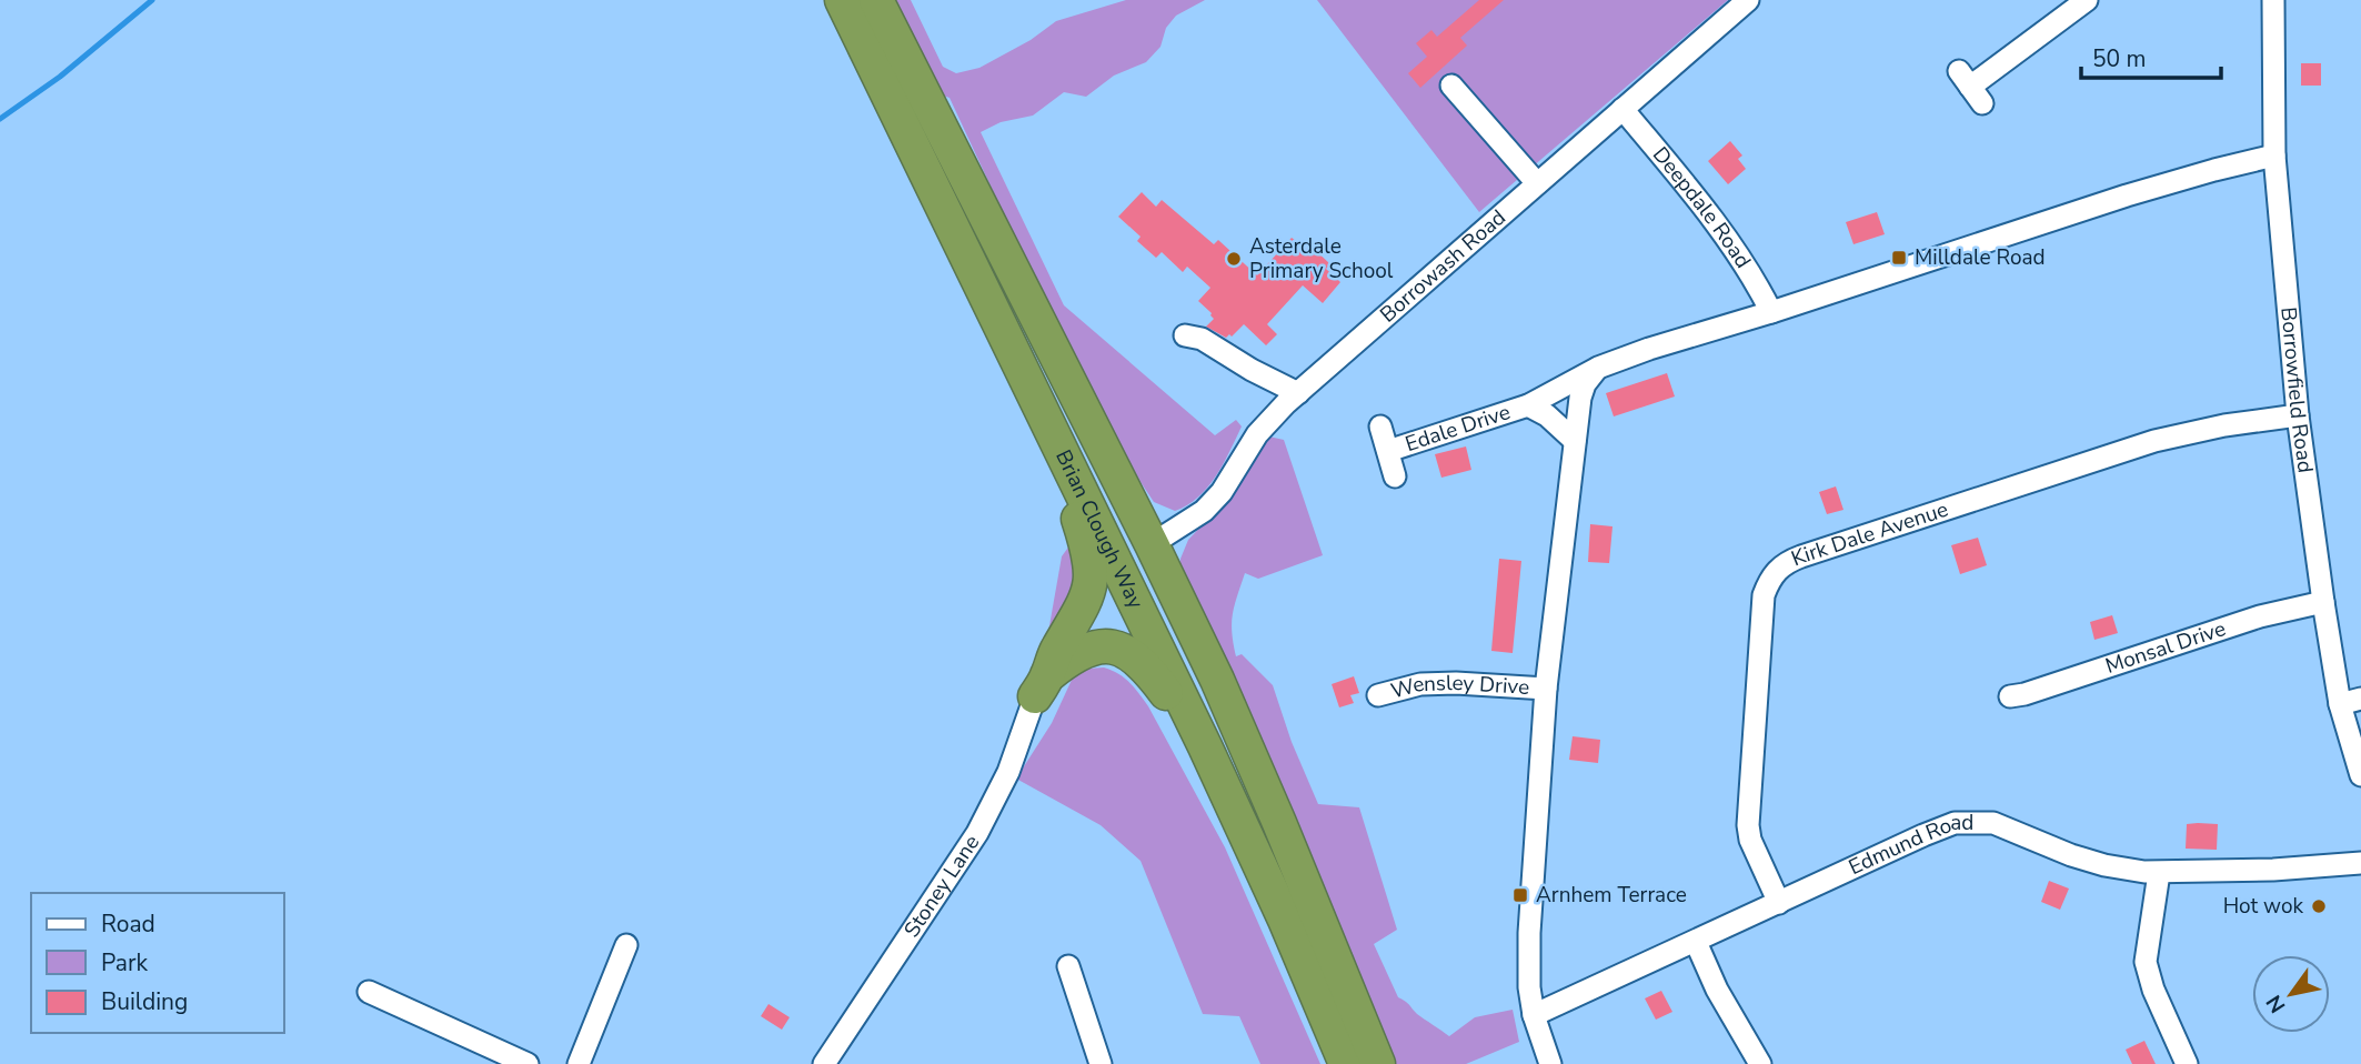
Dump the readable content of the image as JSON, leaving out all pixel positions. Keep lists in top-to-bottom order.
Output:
{
  "streets": {
    "highway": ["Brian Clough Way"],
    "street": [
      "Deepdale Road",
      "Borrowash Road",
      "Borrowfield Road",
      "Edale Drive",
      "Kirk Dale Avenue",
      "Monsal Drive",
      "Wensley Drive",
      "Edmund Road",
      "Stoney Lane"
    ]
  },
  "crossings": [
    ["Deepdale Road", "Borrowash Road"],
    ["Borrowash Road", "Brian Clough Way"],
    ["Borrowfield Road", "Kirk Dale Avenue"],
    ["Borrowfield Road", "Monsal Drive"],
    ["Kirk Dale Avenue", "Edmund Road"]
  ],
  "places": {
    "transit": ["Milldale Road", "Arnhem Terrace"],
    "other": ["Asterdale Primary School", "Hot wok"]
  },
  "legend": ["Road", "Park", "Building"],
  "scale_bar": "50 m",
  "north": "bottom left"
}
